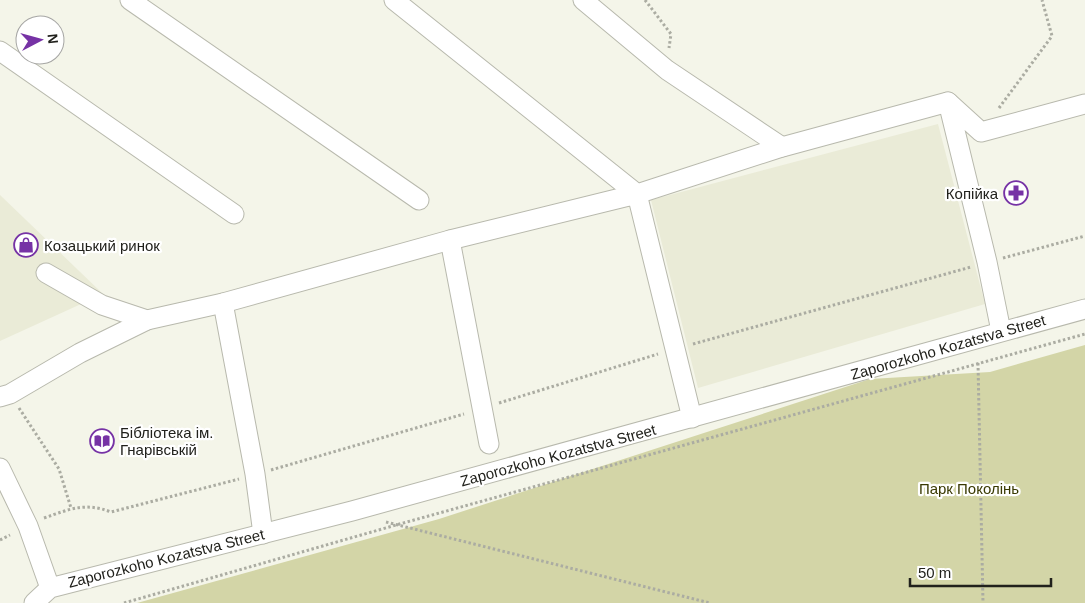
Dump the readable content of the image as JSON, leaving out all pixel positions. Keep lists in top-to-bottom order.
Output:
{
  "streets": {
    "street": ["Zaporozkoho Kozatstva Street"]
  },
  "parks": ["Парк Поколінь"],
  "places": {
    "pharmacy": ["Копійка"],
    "shop": ["Козацький ринок"],
    "library": ["Бібліотека ім. Гнарівській"]
  },
  "scale_bar": "50 m",
  "north": "right"
}
